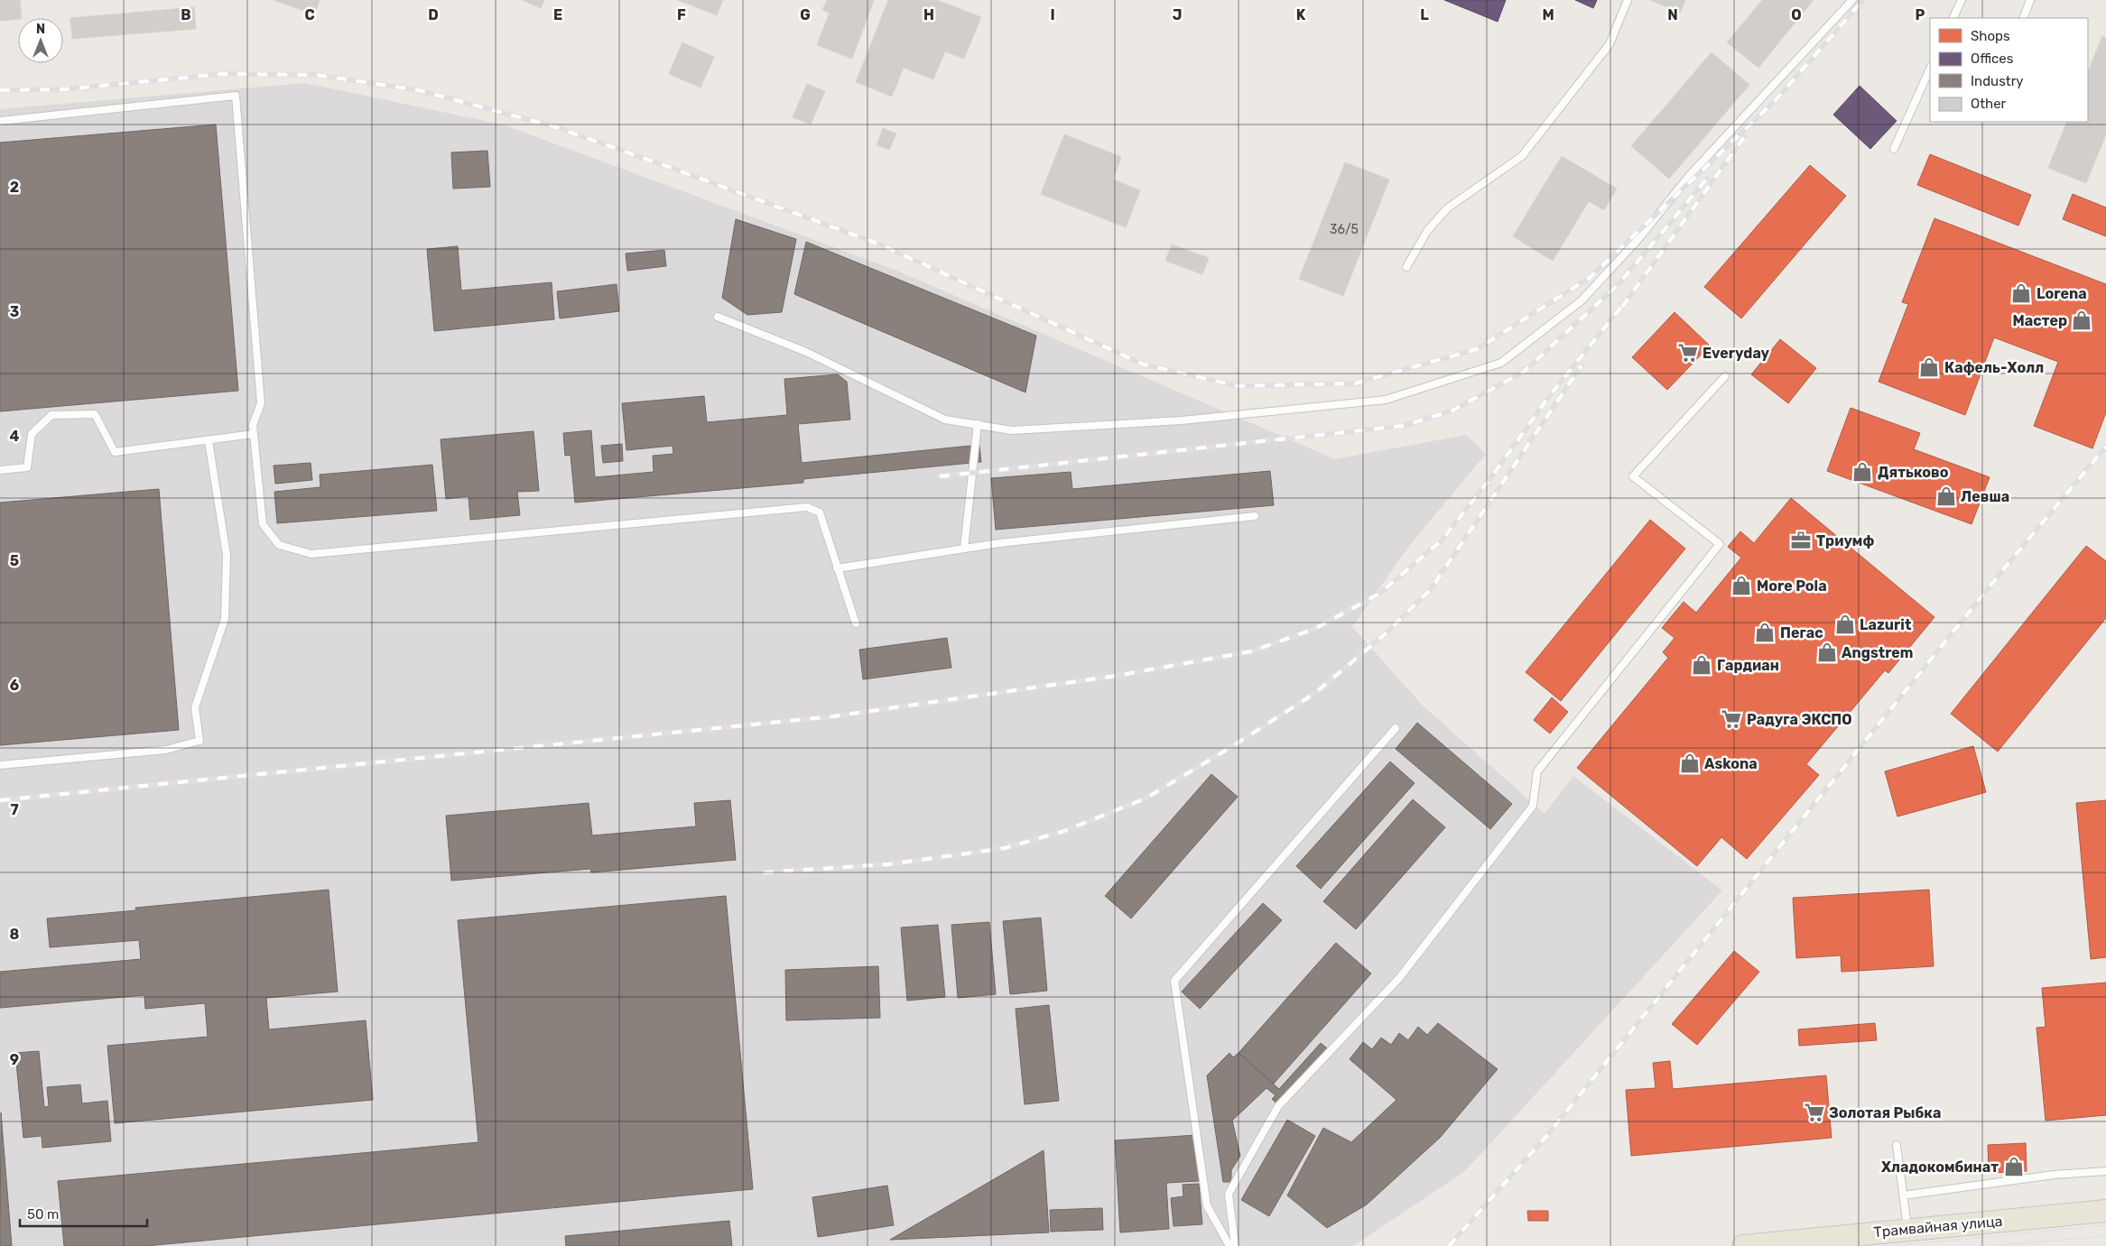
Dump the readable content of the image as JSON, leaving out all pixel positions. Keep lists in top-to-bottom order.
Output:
{
  "streets": {
    "main road": ["Трамвайная улица"]
  },
  "places": {
    "shop": [
      "Lorena",
      "Мастер",
      "Кафель-Холл",
      "Дятьково",
      "Левша",
      "More Pola",
      "Lazurit",
      "Пегас",
      "Angstrem",
      "Гардиан",
      "Askona",
      "Хладокомбинат"
    ],
    "supermarket": ["Everyday", "Радуга ЭКСПО", "Золотая Рыбка"],
    "office": ["Триумф"]
  },
  "house_numbers": ["36/5"],
  "legend": [
    "Shops",
    "Offices",
    "Industry",
    "Other"
  ],
  "scale_bar": "50 m",
  "north": "top",
  "grid": {
    "columns": [
      "B",
      "C",
      "D",
      "E",
      "F",
      "G",
      "H",
      "I",
      "J",
      "K",
      "L",
      "M",
      "N",
      "O",
      "P"
    ],
    "rows": [
      "2",
      "3",
      "4",
      "5",
      "6",
      "7",
      "8",
      "9"
    ]
  }
}
